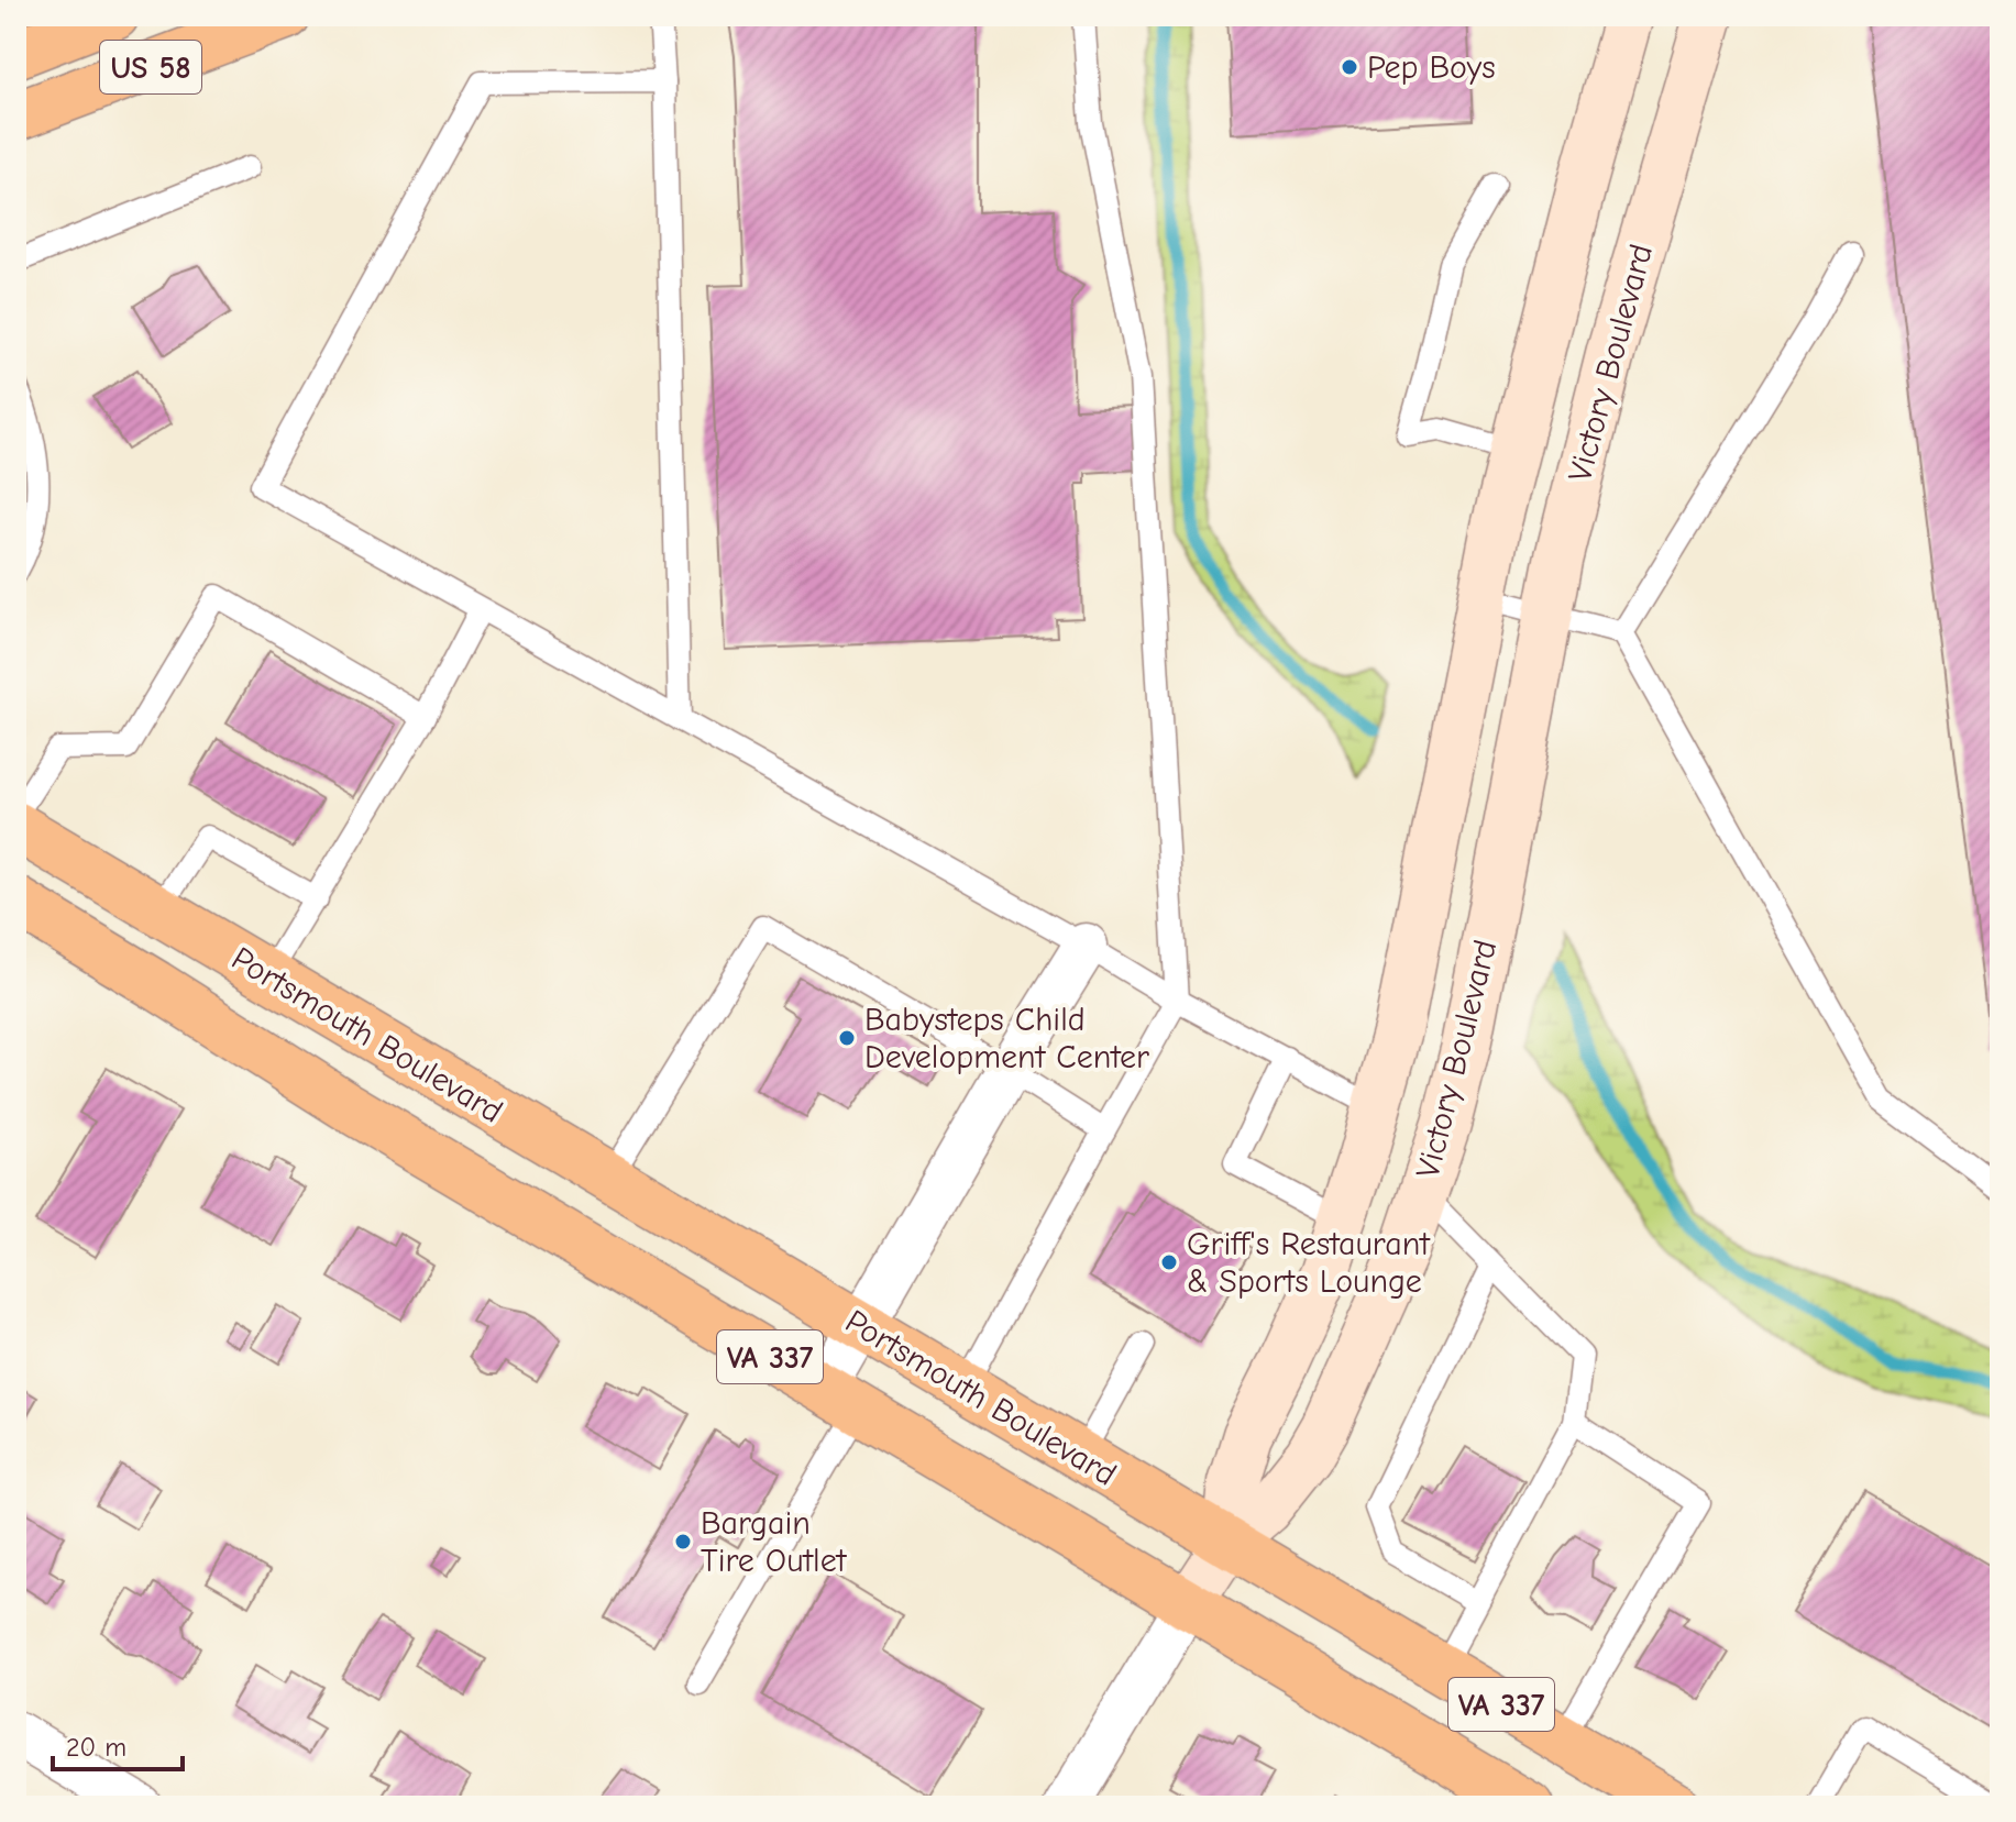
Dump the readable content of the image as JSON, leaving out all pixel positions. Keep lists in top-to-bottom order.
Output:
{
  "streets": {
    "main road": [
      "US 58",
      "Victory Boulevard",
      "Portsmouth Boulevard",
      "VA 337"
    ]
  },
  "crossings": [
    ["Victory Boulevard", "Portsmouth Boulevard"]
  ],
  "places": [
    "Pep Boys",
    "Babysteps Child Development Center",
    "Griff's Restaurant & Sports Lounge",
    "Bargain Tire Outlet"
  ],
  "scale_bar": "20 m"
}
